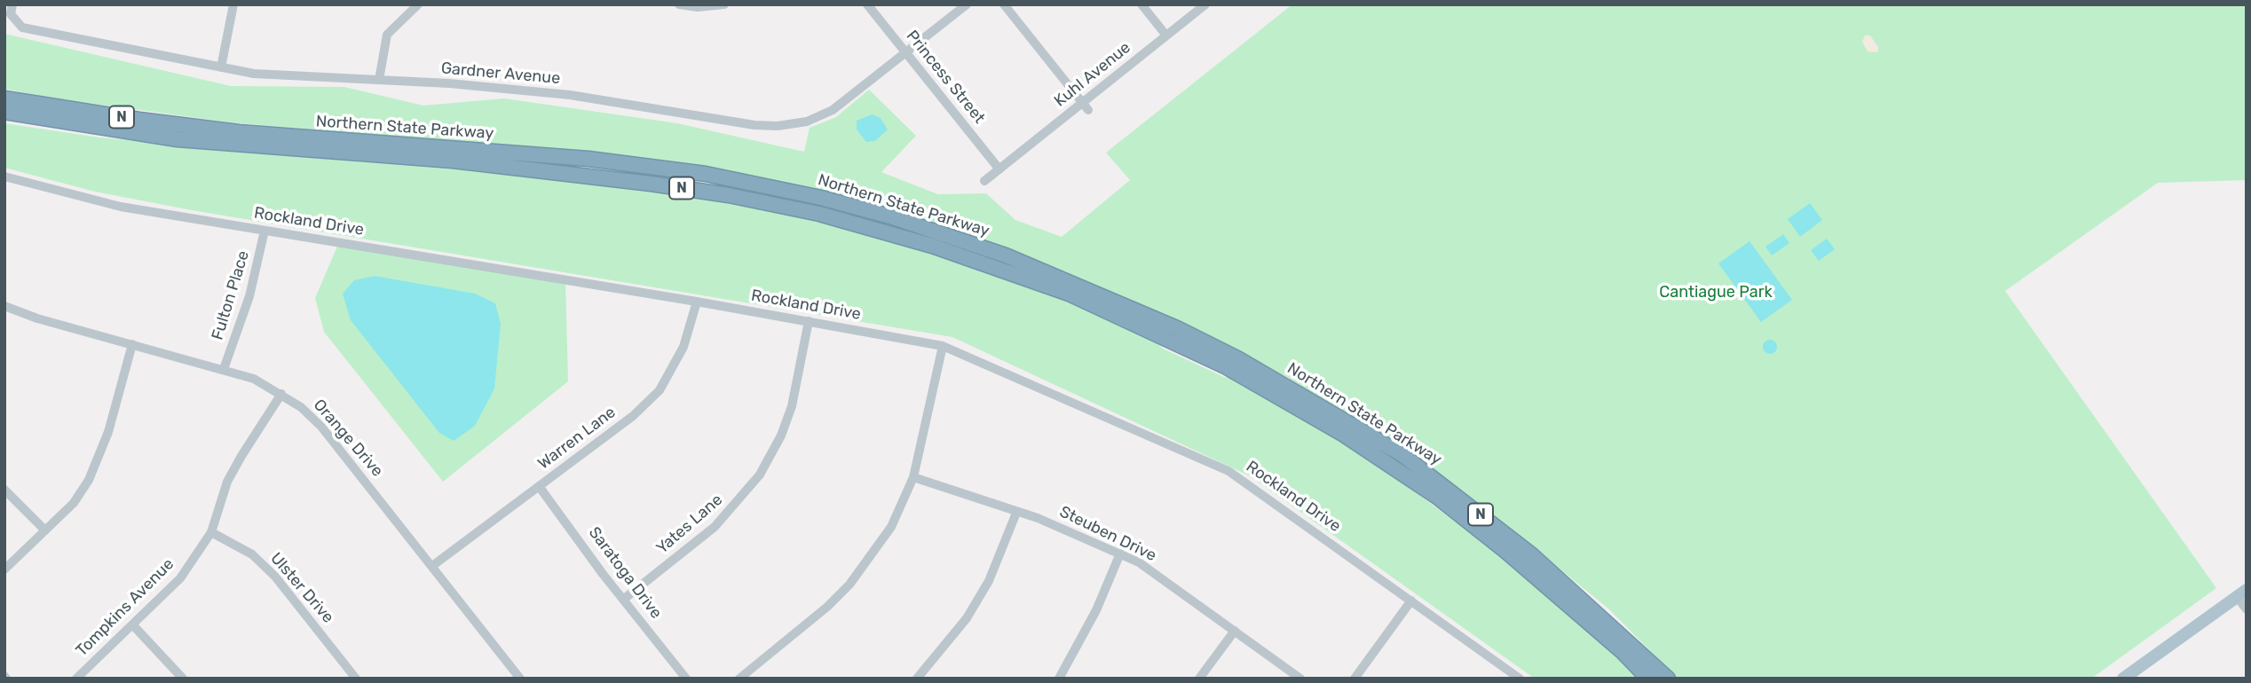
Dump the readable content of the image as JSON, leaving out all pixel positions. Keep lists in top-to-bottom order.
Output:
{
  "streets": {
    "highway": ["N", "Northern State Parkway"],
    "street": [
      "Gardner Avenue",
      "Kuhl Avenue",
      "Princess Street",
      "Rockland Drive",
      "Fulton Place",
      "Orange Drive",
      "Warren Lane",
      "Yates Lane",
      "Steuben Drive",
      "Saratoga Drive",
      "Ulster Drive",
      "Tompkins Avenue"
    ]
  },
  "crossings": [
    ["Gardner Avenue", "Princess Street"],
    ["Kuhl Avenue", "Princess Street"],
    ["Rockland Drive", "Fulton Place"],
    ["Rockland Drive", "Warren Lane"],
    ["Rockland Drive", "Yates Lane"],
    ["Fulton Place", "Orange Drive"],
    ["Orange Drive", "Warren Lane"],
    ["Orange Drive", "Tompkins Avenue"],
    ["Warren Lane", "Saratoga Drive"],
    ["Yates Lane", "Saratoga Drive"],
    ["Ulster Drive", "Tompkins Avenue"]
  ],
  "parks": ["Cantiague Park"]
}
